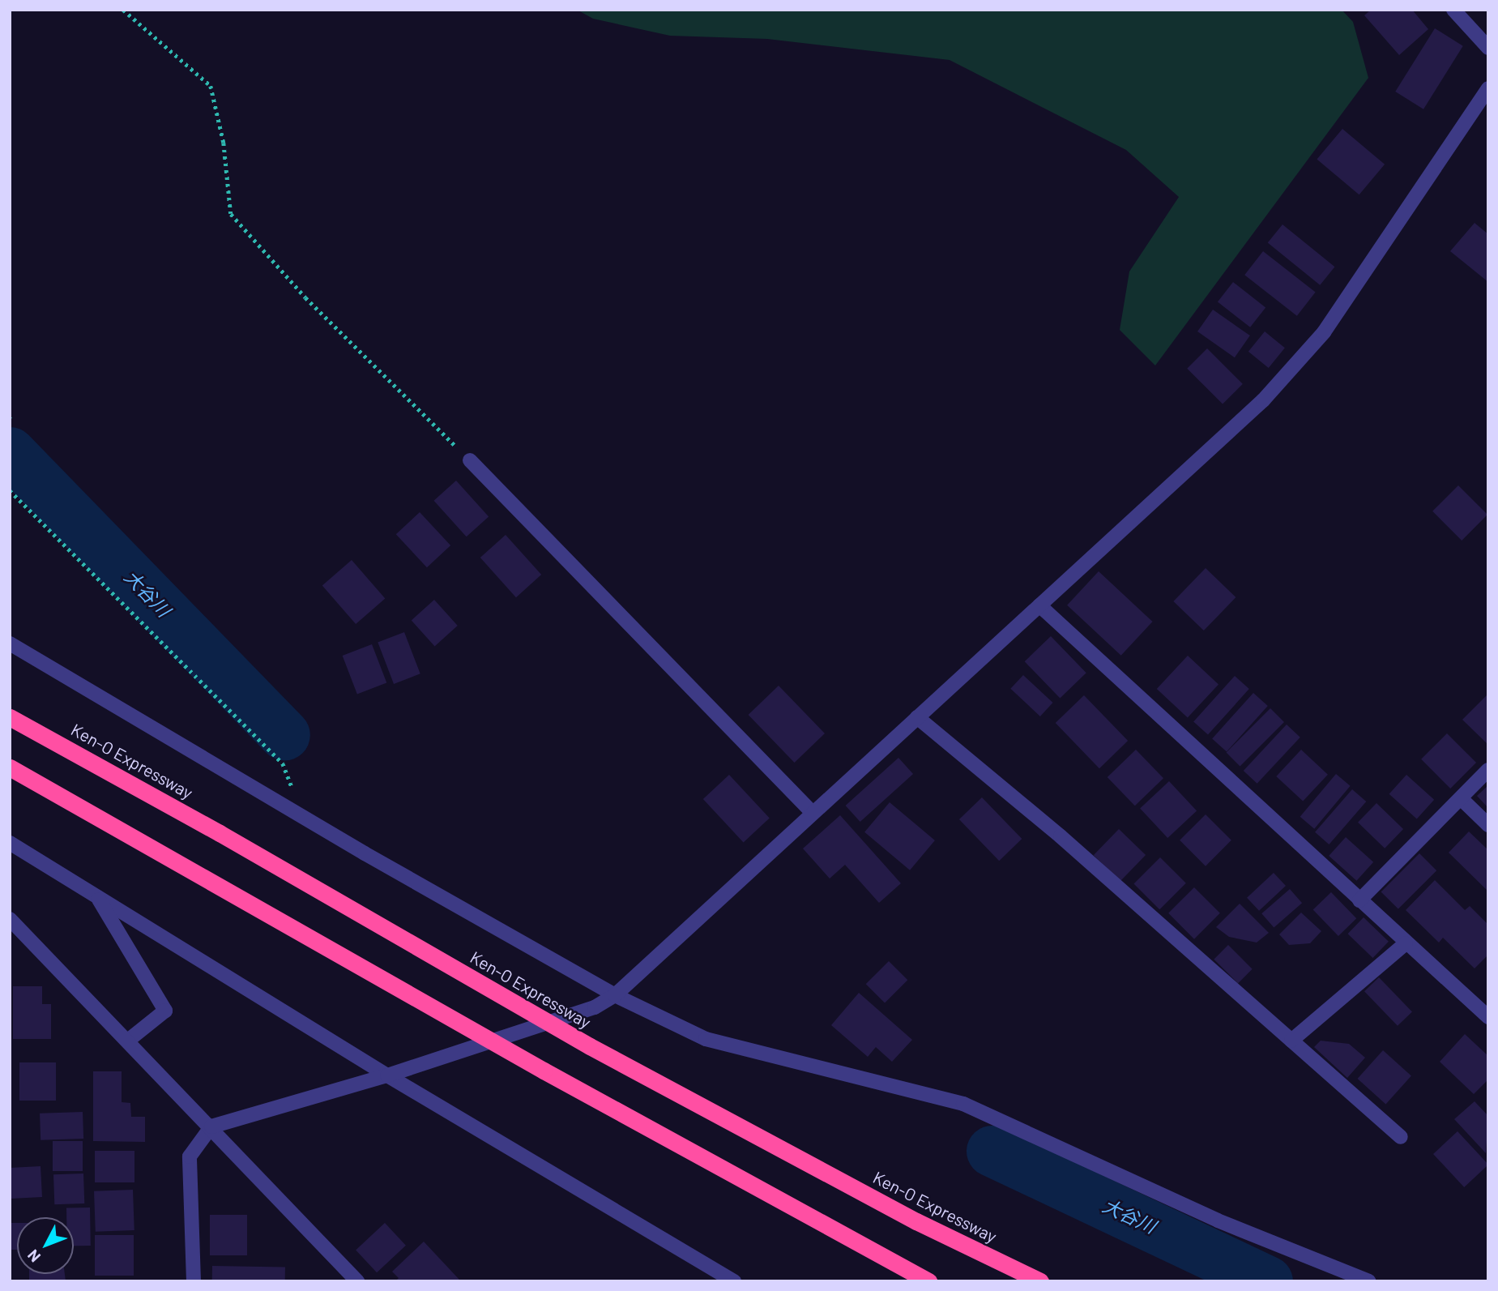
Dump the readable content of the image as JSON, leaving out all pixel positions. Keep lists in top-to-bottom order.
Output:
{
  "streets": {
    "highway": ["Ken-O Expressway"]
  },
  "water": ["大谷川"],
  "north": "bottom left"
}
